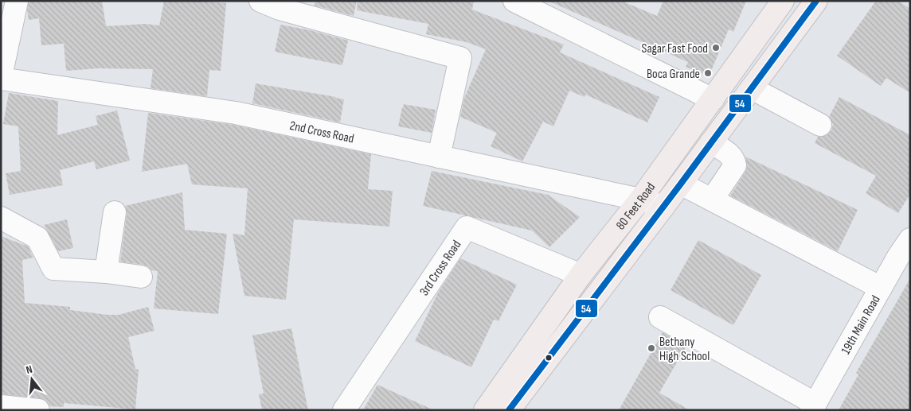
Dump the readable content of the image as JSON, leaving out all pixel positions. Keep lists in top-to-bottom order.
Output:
{
  "streets": {
    "main road": ["80 Feet Road"],
    "street": ["2nd Cross Road", "3rd Cross Road", "19th Main Road"]
  },
  "crossings": [
    ["2nd Cross Road", "80 Feet Road"],
    ["80 Feet Road", "3rd Cross Road"]
  ],
  "places": ["Sagar Fast Food", "Boca Grande", "Bethany High School"],
  "lines": ["transit line 54"],
  "north": "top"
}
